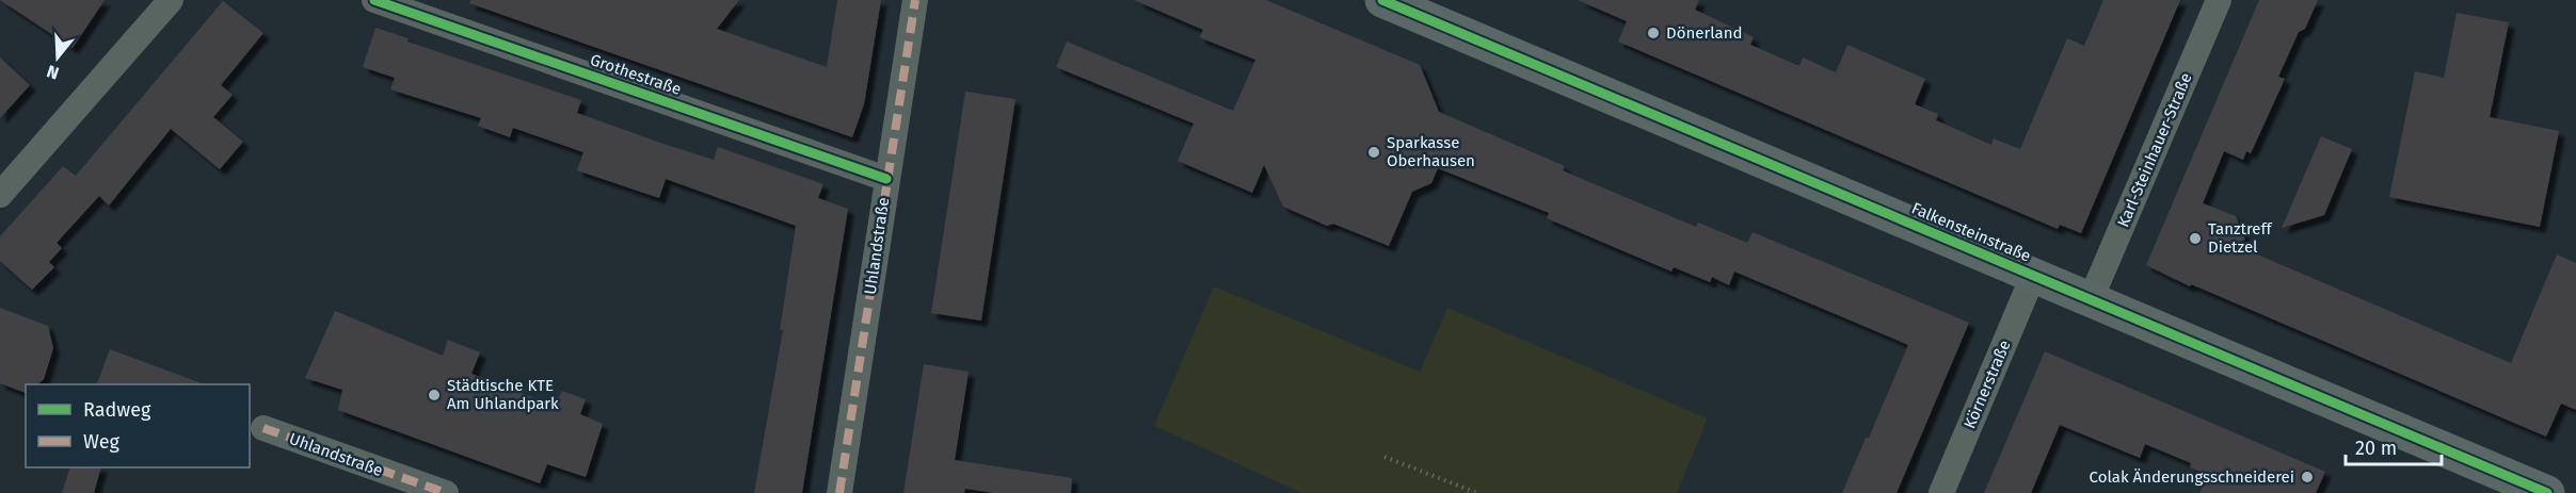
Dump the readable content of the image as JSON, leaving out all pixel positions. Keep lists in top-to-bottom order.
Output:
{
  "streets": {
    "street": [
      "Grothestraße",
      "Karl-Steinhauer-Straße",
      "Falkensteinstraße",
      "Uhlandstraße",
      "Körnerstraße"
    ]
  },
  "crossings": [
    ["Grothestraße", "Uhlandstraße"],
    ["Karl-Steinhauer-Straße", "Falkensteinstraße"],
    ["Falkensteinstraße", "Körnerstraße"]
  ],
  "places": [
    "Dönerland",
    "Sparkasse Oberhausen",
    "Tanztreff Dietzel",
    "Städtische KTE Am Uhlandpark",
    "Colak Änderungsschneiderei"
  ],
  "legend": ["Radweg", "Weg"],
  "scale_bar": "20 m",
  "north": "bottom"
}
